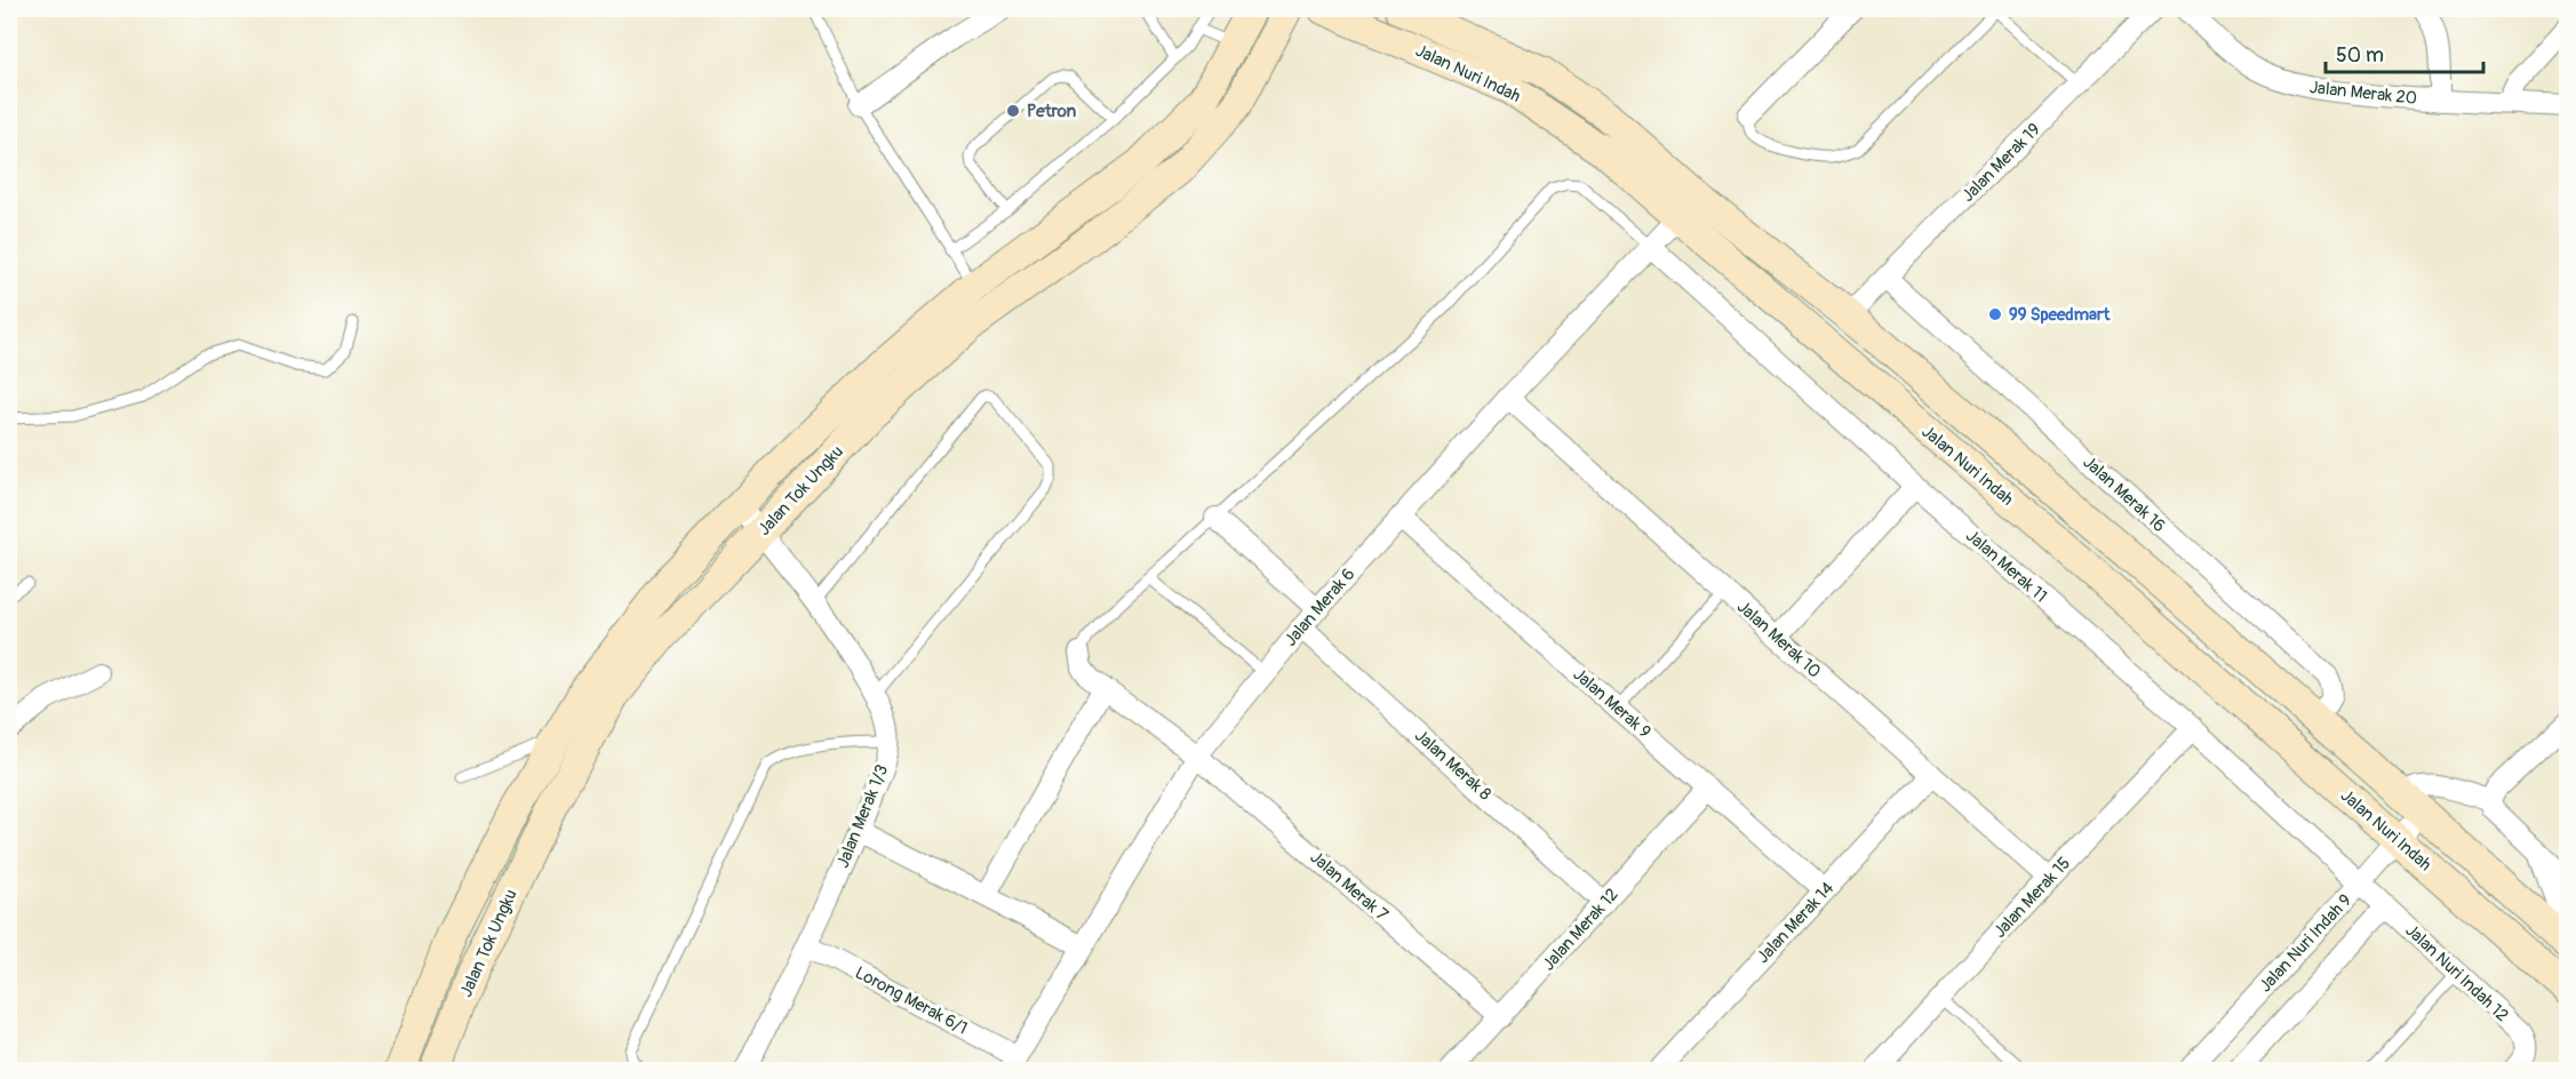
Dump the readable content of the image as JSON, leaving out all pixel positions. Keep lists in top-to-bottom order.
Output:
{
  "streets": {
    "main road": ["Jalan Nuri Indah", "Jalan Tok Ungku"],
    "street": [
      "Jalan Merak 20",
      "Jalan Merak 19",
      "Jalan Merak 16",
      "Jalan Merak 11",
      "Jalan Merak 6",
      "Jalan Merak 10",
      "Jalan Merak 9",
      "Jalan Merak 8",
      "Jalan Merak 1/3",
      "Jalan Merak 7",
      "Jalan Merak 15",
      "Jalan Merak 14",
      "Jalan Merak 12",
      "Jalan Nuri Indah 9",
      "Jalan Nuri Indah 12",
      "Lorong Merak 6/1"
    ]
  },
  "crossings": [
    ["Jalan Nuri Indah", "Jalan Merak 19"],
    ["Jalan Nuri Indah", "Jalan Merak 16"],
    ["Jalan Nuri Indah", "Jalan Merak 6"],
    ["Jalan Nuri Indah", "Jalan Nuri Indah 9"],
    ["Jalan Merak 19", "Jalan Merak 16"],
    ["Jalan Tok Ungku", "Jalan Merak 1/3"],
    ["Jalan Merak 11", "Jalan Merak 6"],
    ["Jalan Merak 11", "Jalan Merak 15"],
    ["Jalan Merak 11", "Jalan Nuri Indah 9"],
    ["Jalan Merak 11", "Jalan Nuri Indah 12"],
    ["Jalan Merak 6", "Jalan Merak 10"],
    ["Jalan Merak 6", "Jalan Merak 9"],
    ["Jalan Merak 6", "Jalan Merak 8"],
    ["Jalan Merak 6", "Jalan Merak 7"],
    ["Jalan Merak 6", "Lorong Merak 6/1"],
    ["Jalan Merak 10", "Jalan Merak 15"],
    ["Jalan Merak 10", "Jalan Merak 14"],
    ["Jalan Merak 9", "Jalan Merak 14"],
    ["Jalan Merak 9", "Jalan Merak 12"],
    ["Jalan Merak 8", "Jalan Merak 12"],
    ["Jalan Merak 1/3", "Lorong Merak 6/1"],
    ["Jalan Merak 7", "Jalan Merak 12"],
    ["Jalan Nuri Indah 9", "Jalan Nuri Indah 12"]
  ],
  "places": ["Petron", "99 Speedmart"],
  "scale_bar": "50 m"
}
